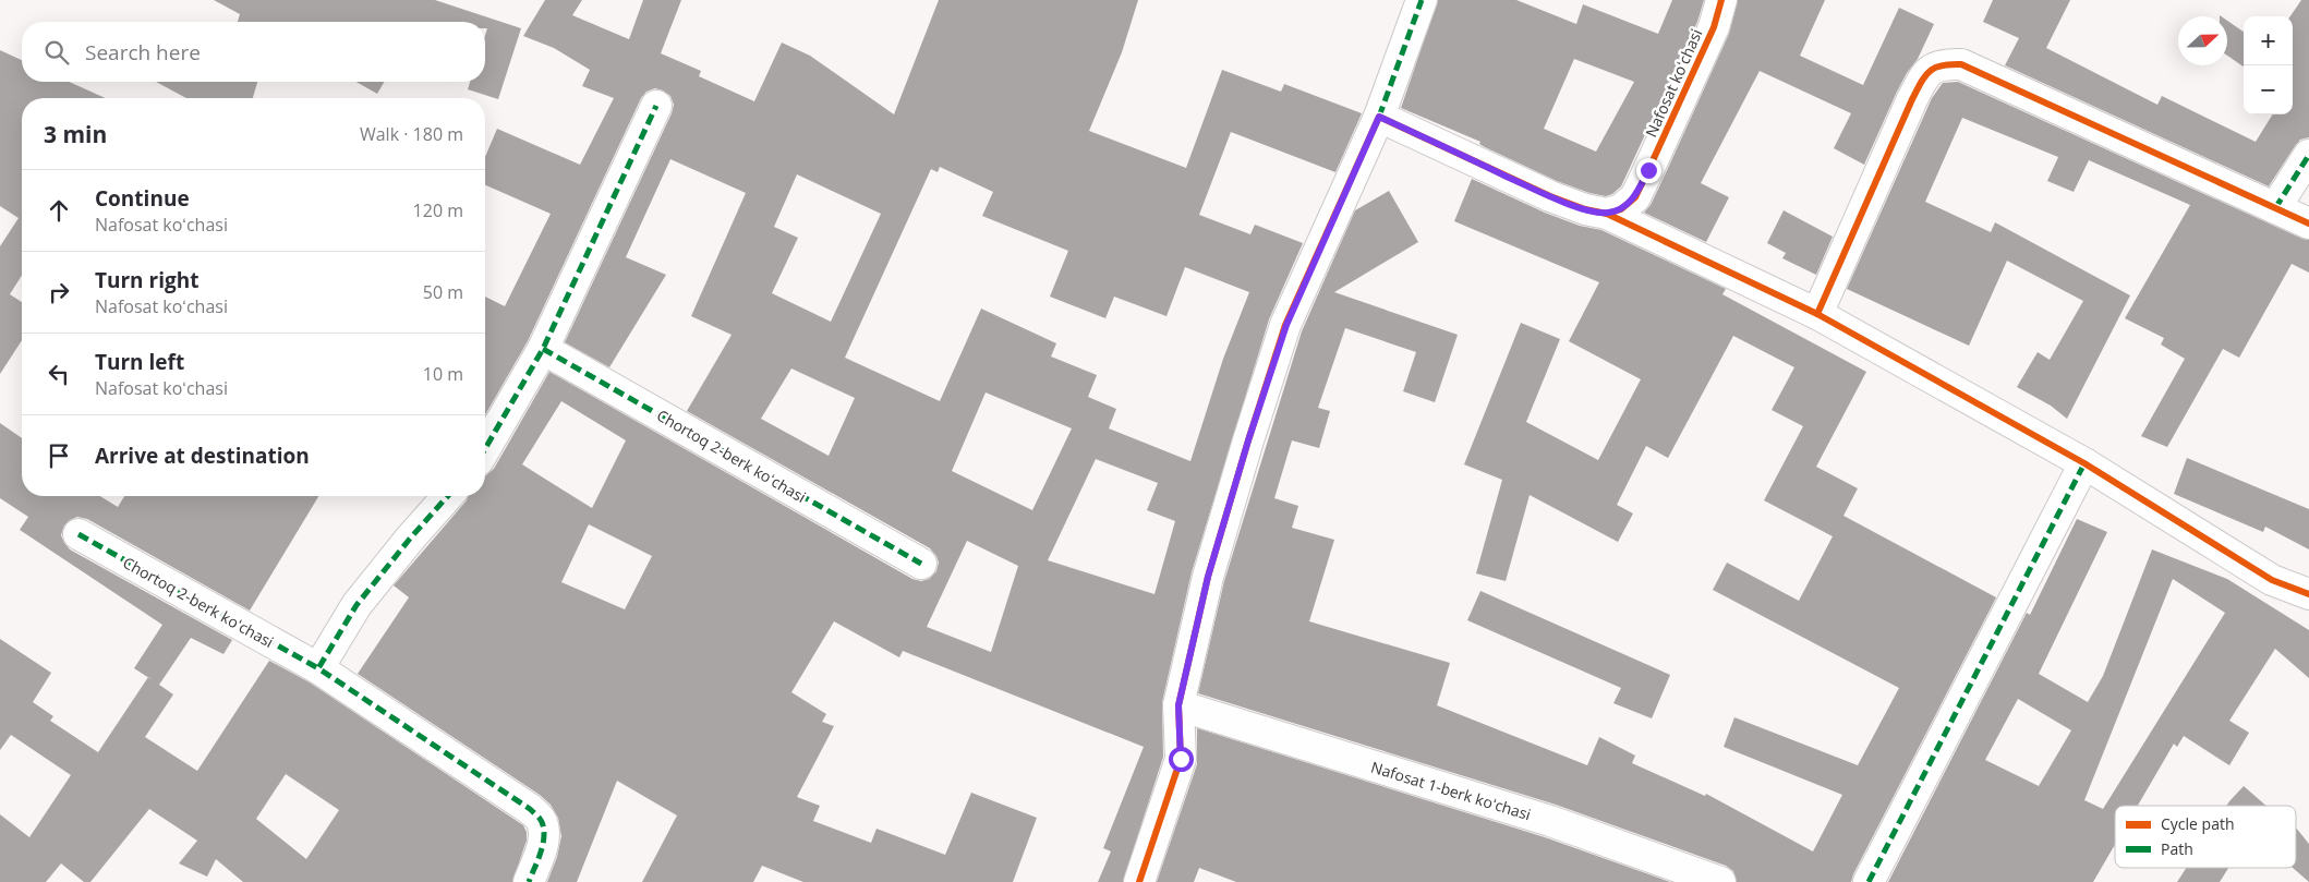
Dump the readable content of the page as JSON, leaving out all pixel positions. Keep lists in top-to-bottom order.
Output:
{
  "streets": {
    "street": ["Nafosat koʻchasi", "Chortoq 2-berk koʻchasi", "Nafosat 1-berk koʻchasi"]
  },
  "legend": ["Cycle path", "Path"],
  "north": "right",
  "page": {
    "map_buttons": ["+", "−"],
    "search": "Search here",
    "heading": ["3 min", "Walk · 180 m"],
    "list": [
      ["Continue", "Nafosat koʻchasi", "120 m"],
      ["Turn right", "Nafosat koʻchasi", "50 m"],
      ["Turn left", "Nafosat koʻchasi", "10 m"],
      "Arrive at destination"
    ]
  }
}
